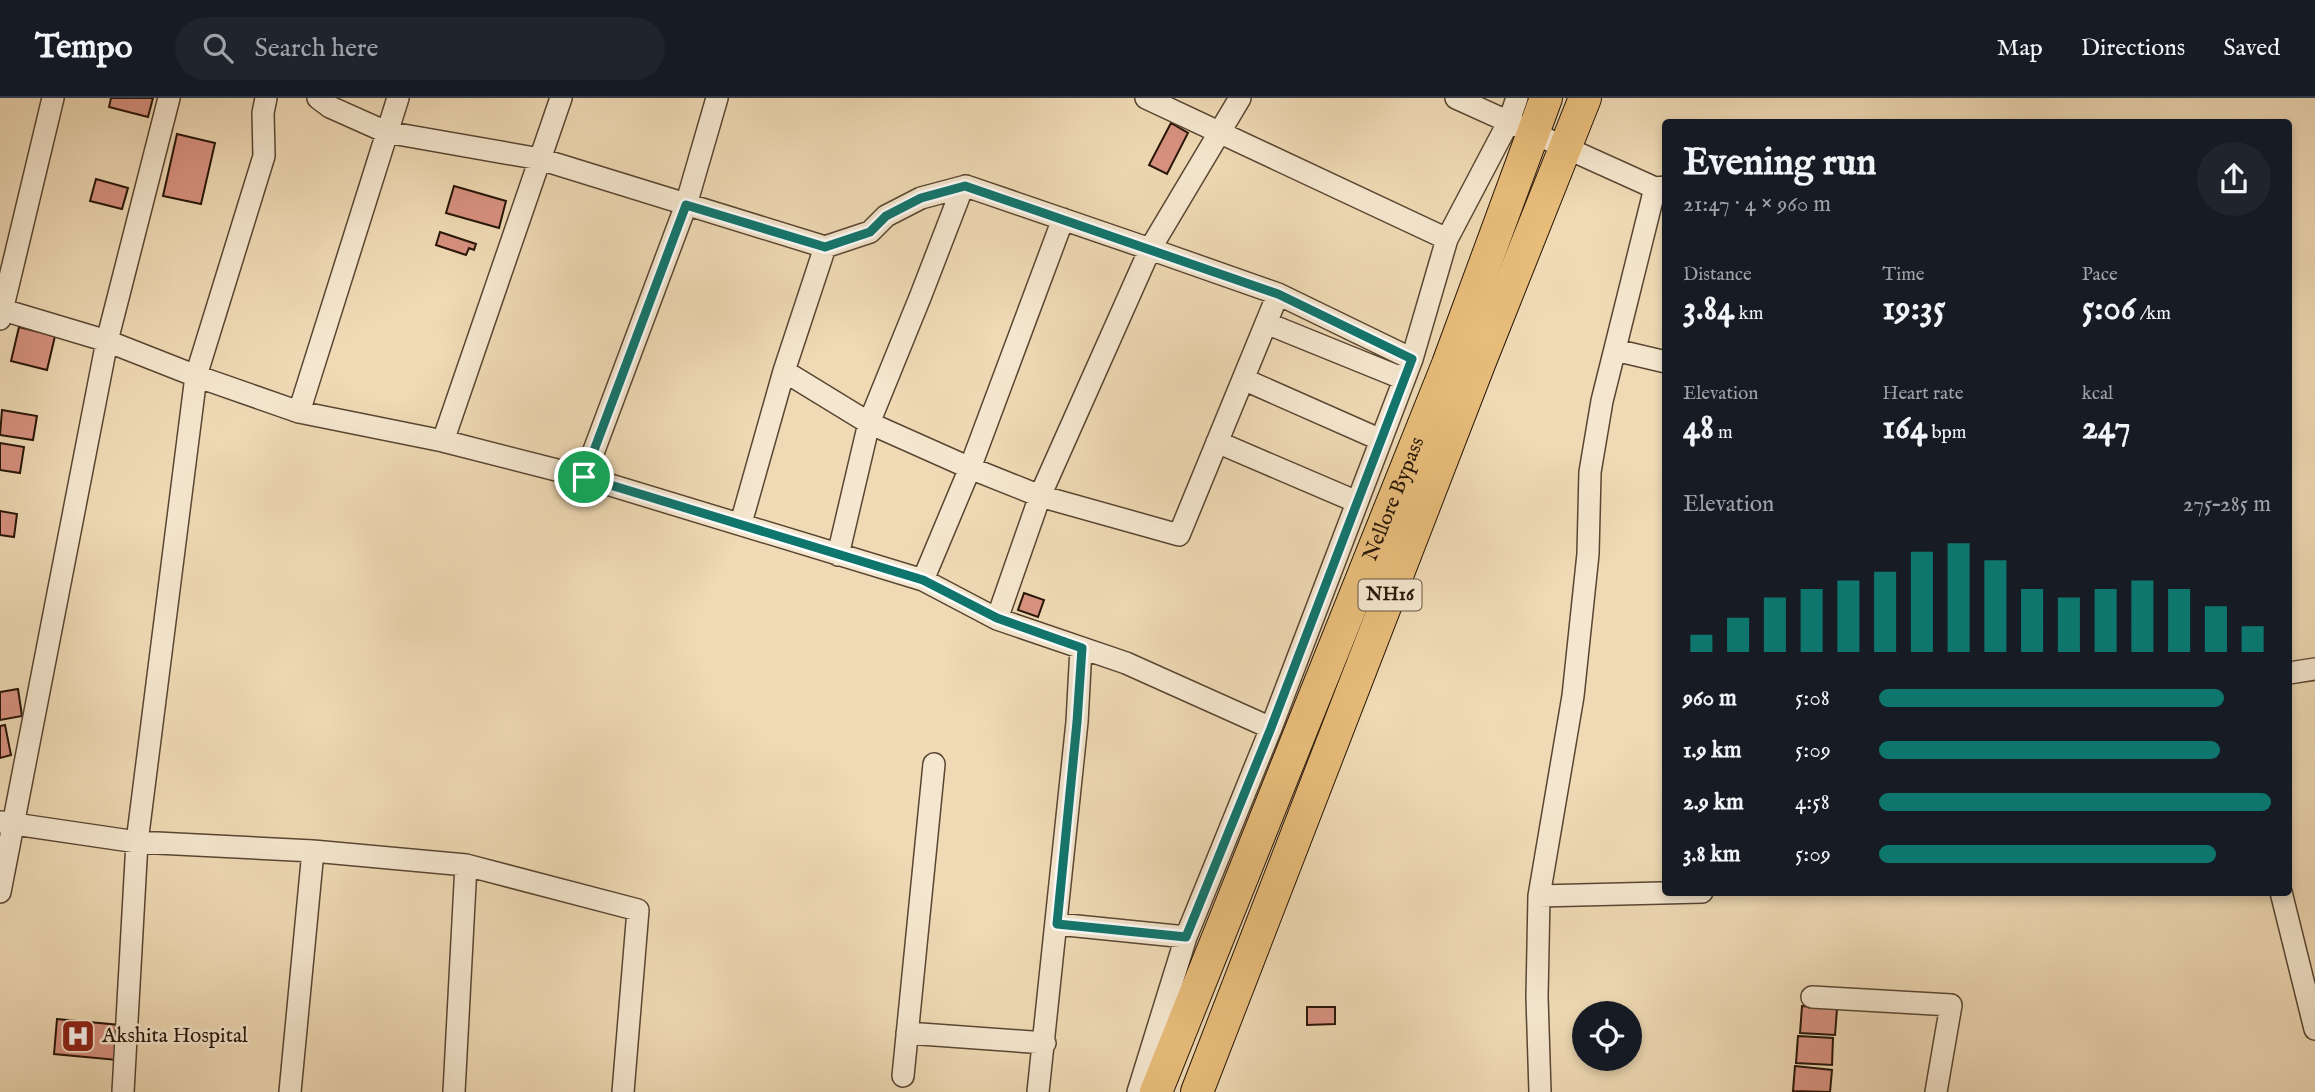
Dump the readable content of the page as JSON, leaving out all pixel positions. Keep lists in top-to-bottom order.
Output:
{
  "streets": {
    "highway": ["Nellore Bypass", "NH16"]
  },
  "places": {
    "hospital": ["Akshita Hospital"]
  },
  "page": {
    "header": "Tempo",
    "search": "Search here",
    "nav": ["Map", "Directions", "Saved"],
    "heading": ["Evening run", "21:47 · 4 × 960 m"],
    "stats": [
      ["Distance", "3.84 km"],
      ["Time", "19:35"],
      ["Pace", "5:06 /km"],
      ["Elevation", "48 m"],
      ["Heart rate", "164 bpm"],
      ["kcal", "247"]
    ],
    "chart": ["Elevation", "275–285 m"],
    "list": [
      {
        "name": "960 m",
        "note": "5:08"
      },
      {
        "name": "1.9 km",
        "note": "5:09"
      },
      {
        "name": "2.9 km",
        "note": "4:58"
      },
      {
        "name": "3.8 km",
        "note": "5:09"
      }
    ]
  }
}
